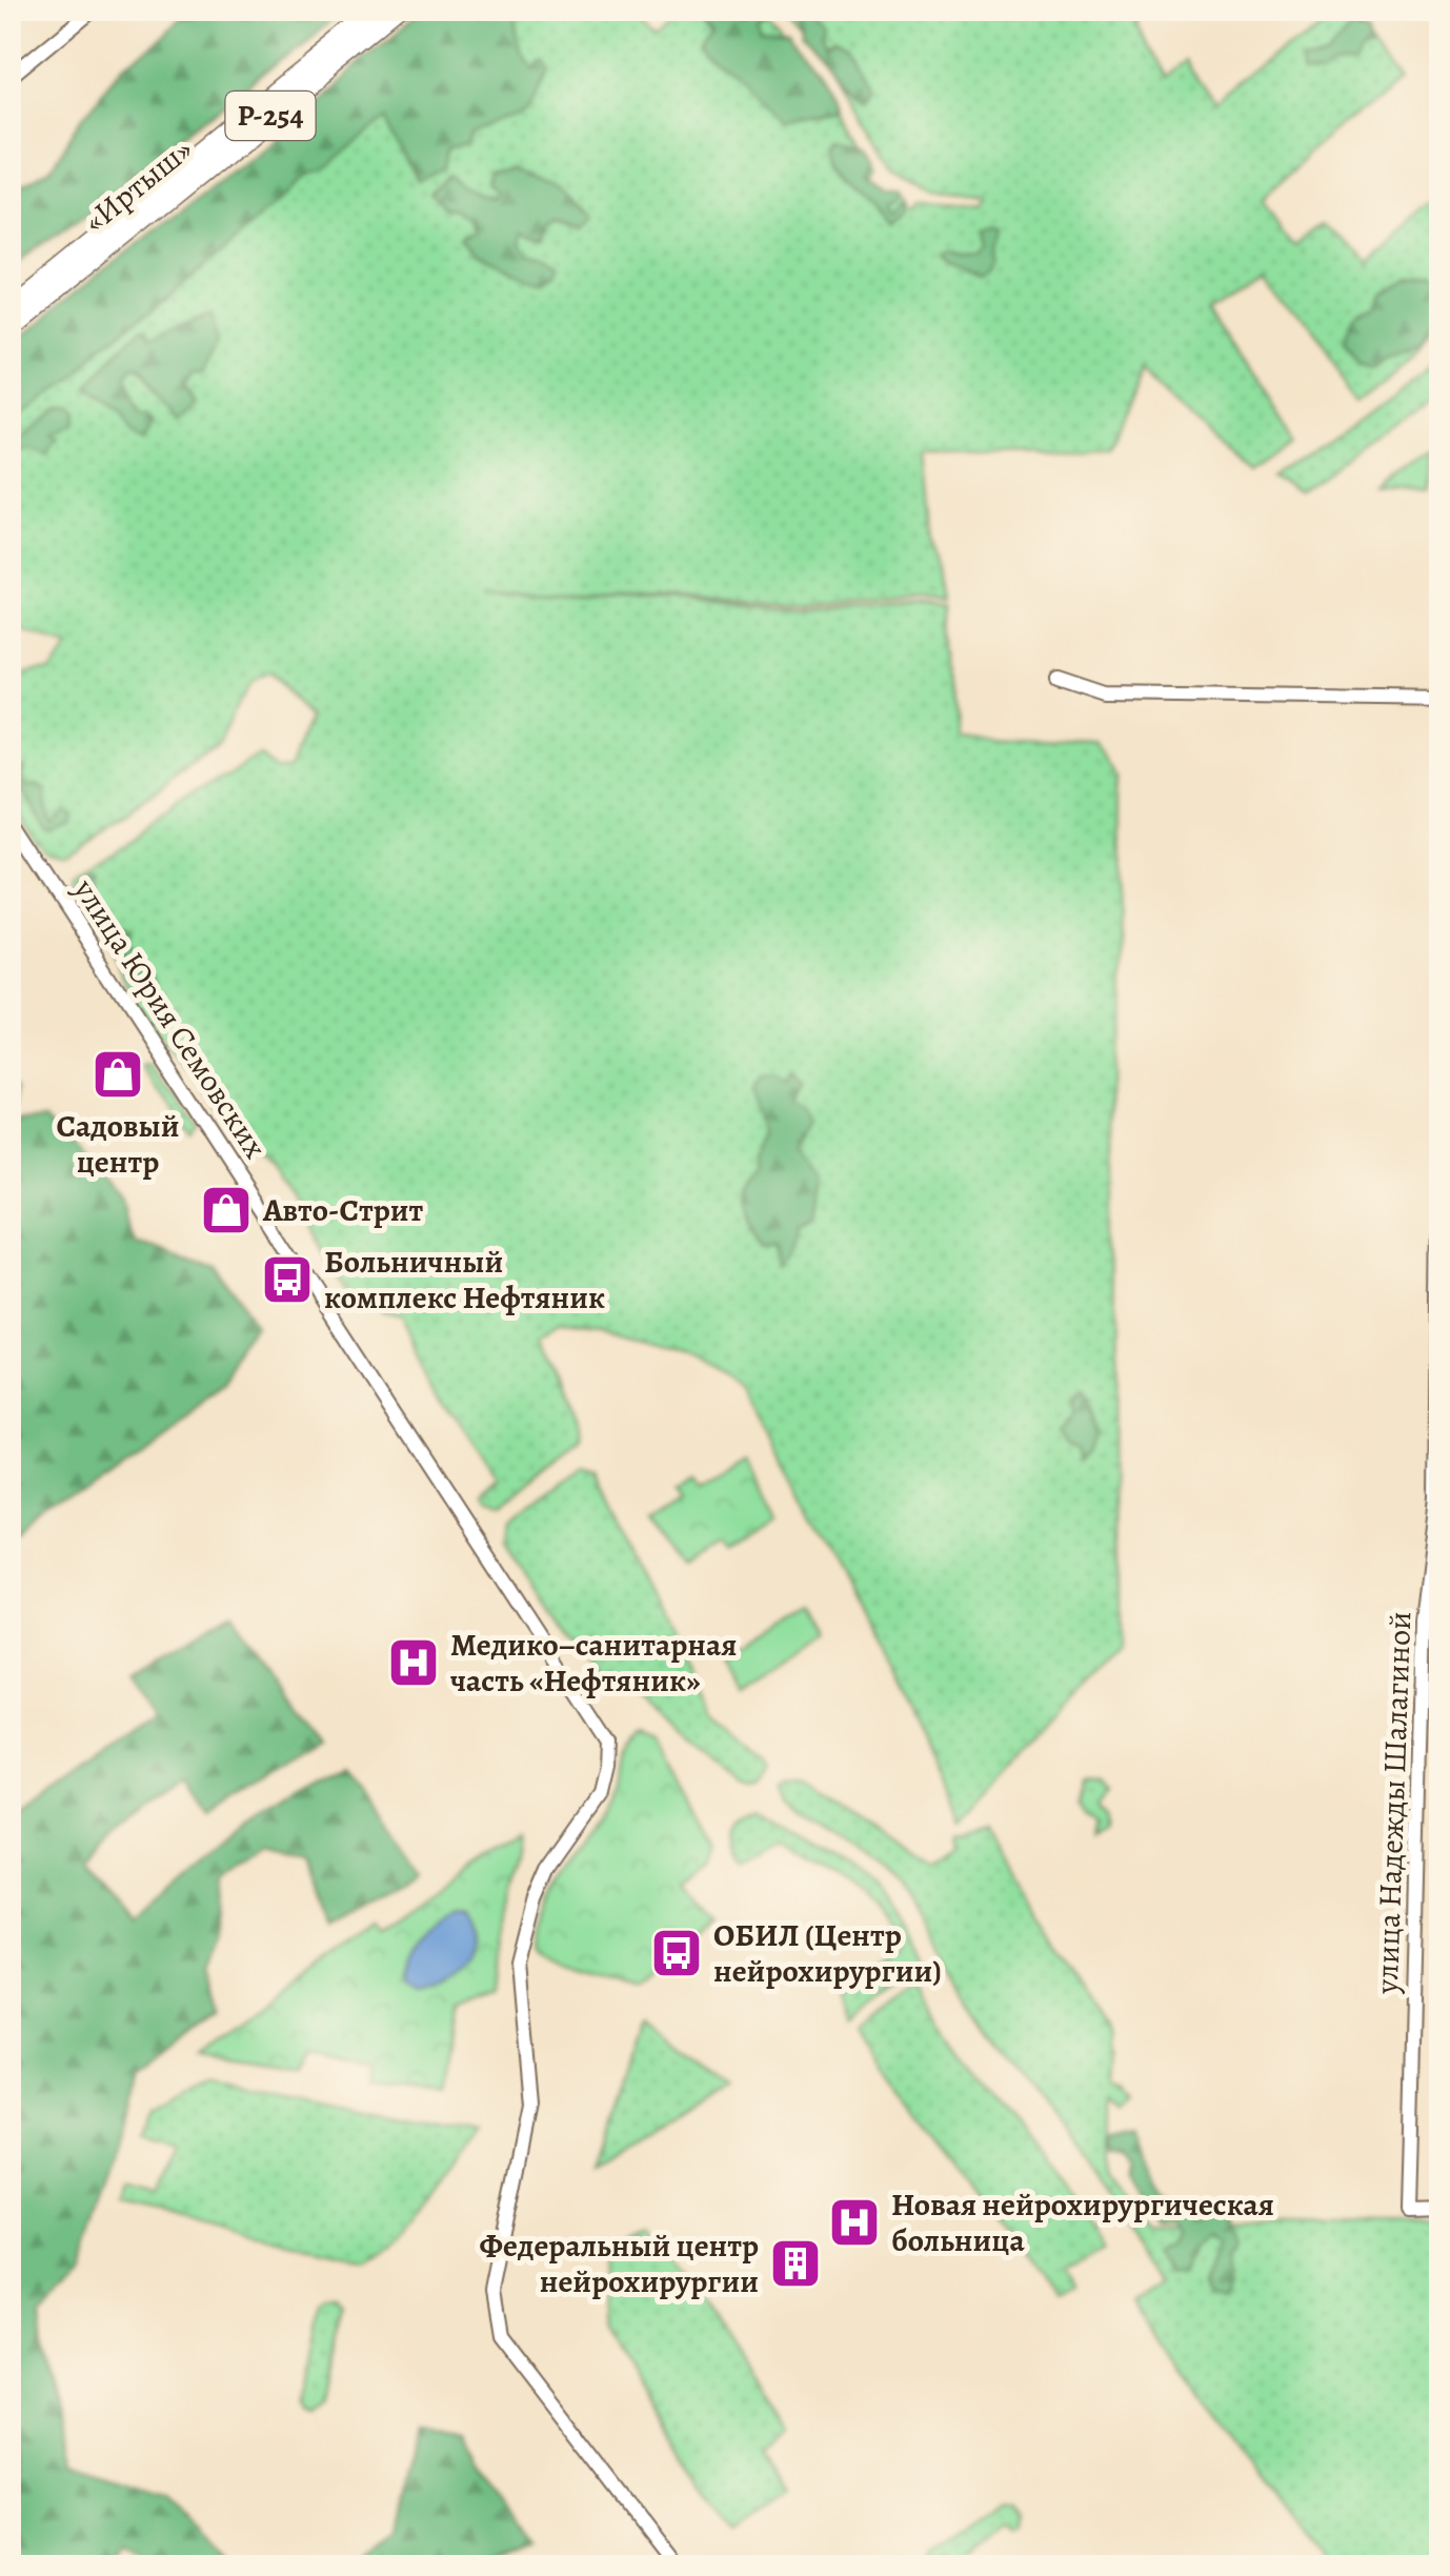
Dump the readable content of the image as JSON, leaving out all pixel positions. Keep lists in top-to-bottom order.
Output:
{
  "streets": {
    "highway": ["Р-254", "«Иртыш»"],
    "street": ["улица Юрия Семовских", "улица Надежды Шалагиной"]
  },
  "places": {
    "shop": ["Садовый центр", "Авто-Стрит"],
    "bus stop": ["Больничный комплекс Нефтяник", "ОБИЛ (Центр нейрохирургии)"],
    "hospital": ["Медико–санитарная часть «Нефтяник»", "Новая нейрохирургическая больница"],
    "building": ["Федеральный центр нейрохирургии"]
  }
}
